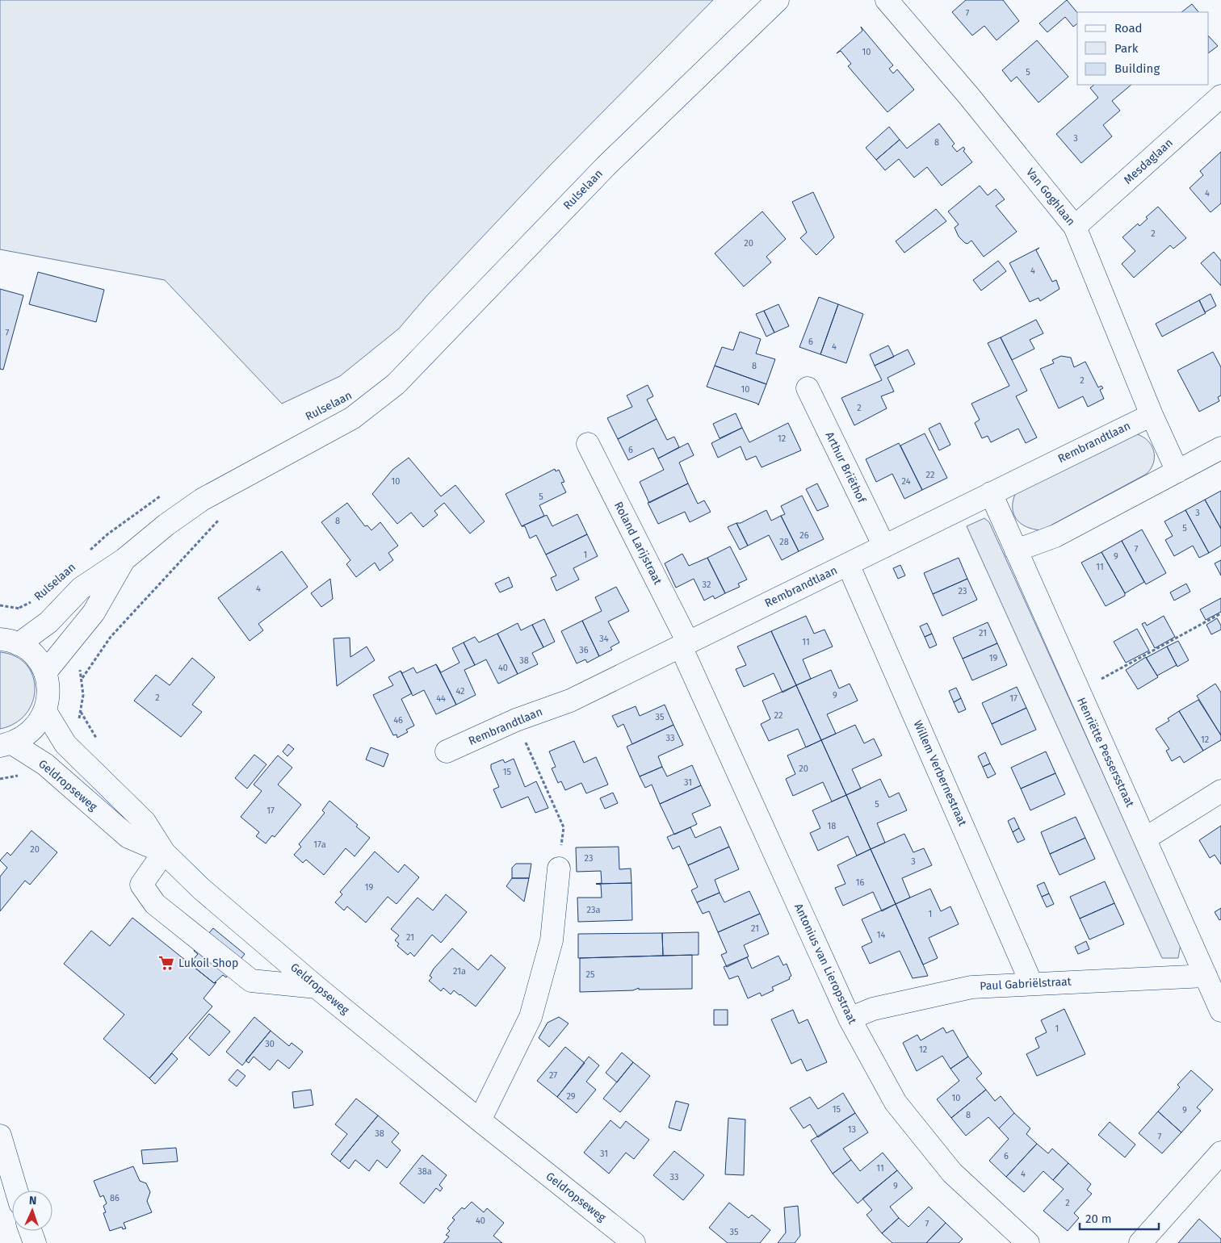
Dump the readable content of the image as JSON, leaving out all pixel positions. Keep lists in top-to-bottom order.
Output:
{
  "streets": {
    "street": [
      "Mesdaglaan",
      "Rulselaan",
      "Van Goghlaan",
      "Rembrandtlaan",
      "Arthur Briëthof",
      "Roland Larijstraat",
      "Henriëtte Pessersstraat",
      "Willem Verbernestraat",
      "Geldropseweg",
      "Antonius van Lieropstraat",
      "Paul Gabriëlstraat"
    ]
  },
  "crossings": [
    ["Mesdaglaan", "Van Goghlaan"],
    ["Van Goghlaan", "Rembrandtlaan"],
    ["Rembrandtlaan", "Arthur Briëthof"],
    ["Rembrandtlaan", "Roland Larijstraat"],
    ["Rembrandtlaan", "Henriëtte Pessersstraat"],
    ["Rembrandtlaan", "Willem Verbernestraat"],
    ["Rembrandtlaan", "Antonius van Lieropstraat"],
    ["Roland Larijstraat", "Antonius van Lieropstraat"],
    ["Henriëtte Pessersstraat", "Paul Gabriëlstraat"],
    ["Willem Verbernestraat", "Paul Gabriëlstraat"],
    ["Antonius van Lieropstraat", "Paul Gabriëlstraat"]
  ],
  "places": {
    "supermarket": ["Lukoil Shop"]
  },
  "house_numbers": [
    "7",
    "10",
    "5",
    "3",
    "8",
    "4",
    "2",
    "20",
    "4",
    "7",
    "6",
    "4",
    "8",
    "2",
    "10",
    "2",
    "12",
    "6",
    "22",
    "10",
    "24",
    "5",
    "3",
    "8",
    "5",
    "26",
    "28",
    "7",
    "1",
    "9",
    "11",
    "32",
    "4",
    "23",
    "21",
    "34",
    "11",
    "36",
    "19",
    "38",
    "40",
    "42",
    "9",
    "2",
    "44",
    "17",
    "22",
    "35",
    "46",
    "33",
    "12",
    "20",
    "15",
    "31",
    "5",
    "17",
    "18",
    "17a",
    "20",
    "23",
    "3",
    "16",
    "19",
    "23a",
    "1",
    "21",
    "14",
    "21",
    "21a",
    "25",
    "1",
    "30",
    "12",
    "27",
    "29",
    "10",
    "15",
    "9",
    "8",
    "13",
    "38",
    "7",
    "31",
    "6",
    "11",
    "38a",
    "4",
    "33",
    "9",
    "86",
    "2",
    "40",
    "7",
    "35"
  ],
  "legend": ["Road", "Park", "Building"],
  "scale_bar": "20 m",
  "north": "top"
}
